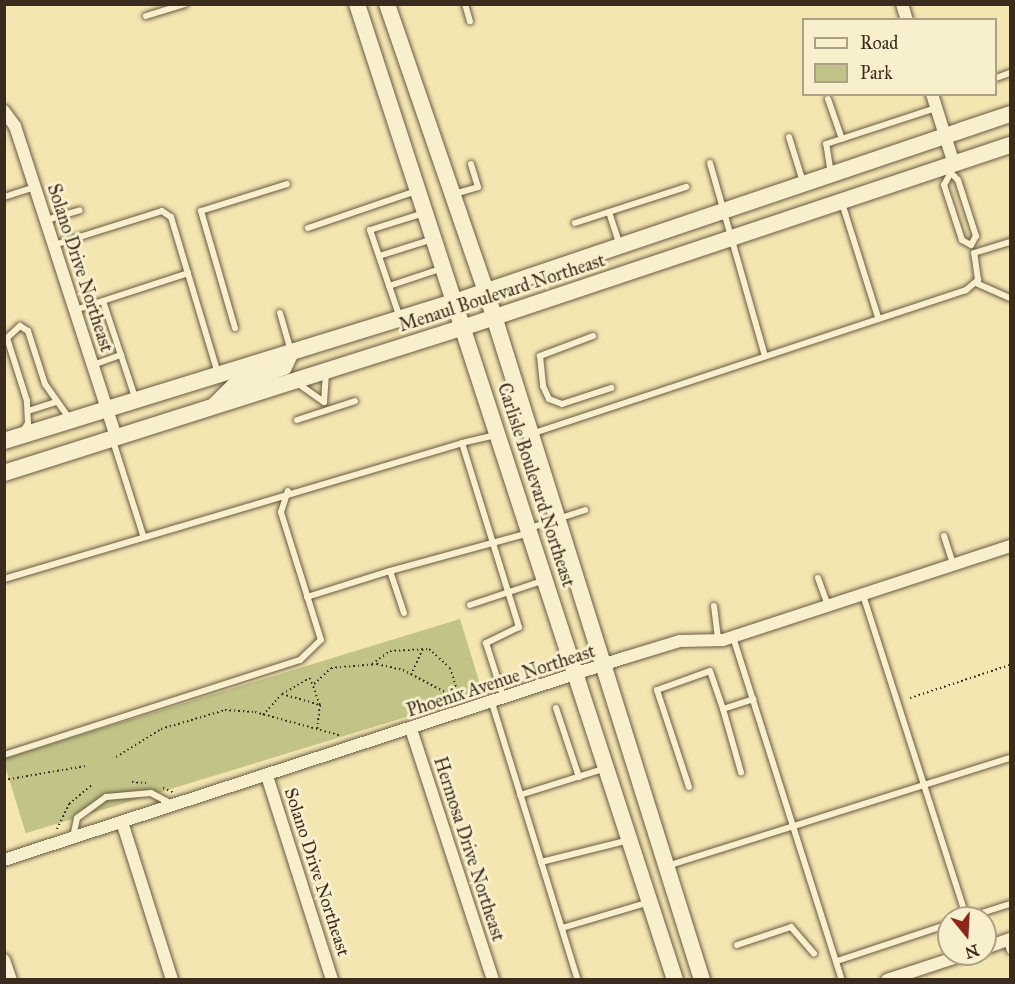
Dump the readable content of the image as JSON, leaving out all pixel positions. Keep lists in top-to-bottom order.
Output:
{
  "streets": {
    "main road": ["Menaul Boulevard Northeast", "Carlisle Boulevard Northeast"],
    "street": ["Solano Drive Northeast", "Phoenix Avenue Northeast", "Hermosa Drive Northeast"]
  },
  "crossings": [
    ["Solano Drive Northeast", "Menaul Boulevard Northeast"],
    ["Solano Drive Northeast", "Phoenix Avenue Northeast"],
    ["Menaul Boulevard Northeast", "Carlisle Boulevard Northeast"],
    ["Carlisle Boulevard Northeast", "Phoenix Avenue Northeast"],
    ["Phoenix Avenue Northeast", "Hermosa Drive Northeast"]
  ],
  "legend": ["Road", "Park"],
  "north": "bottom"
}
